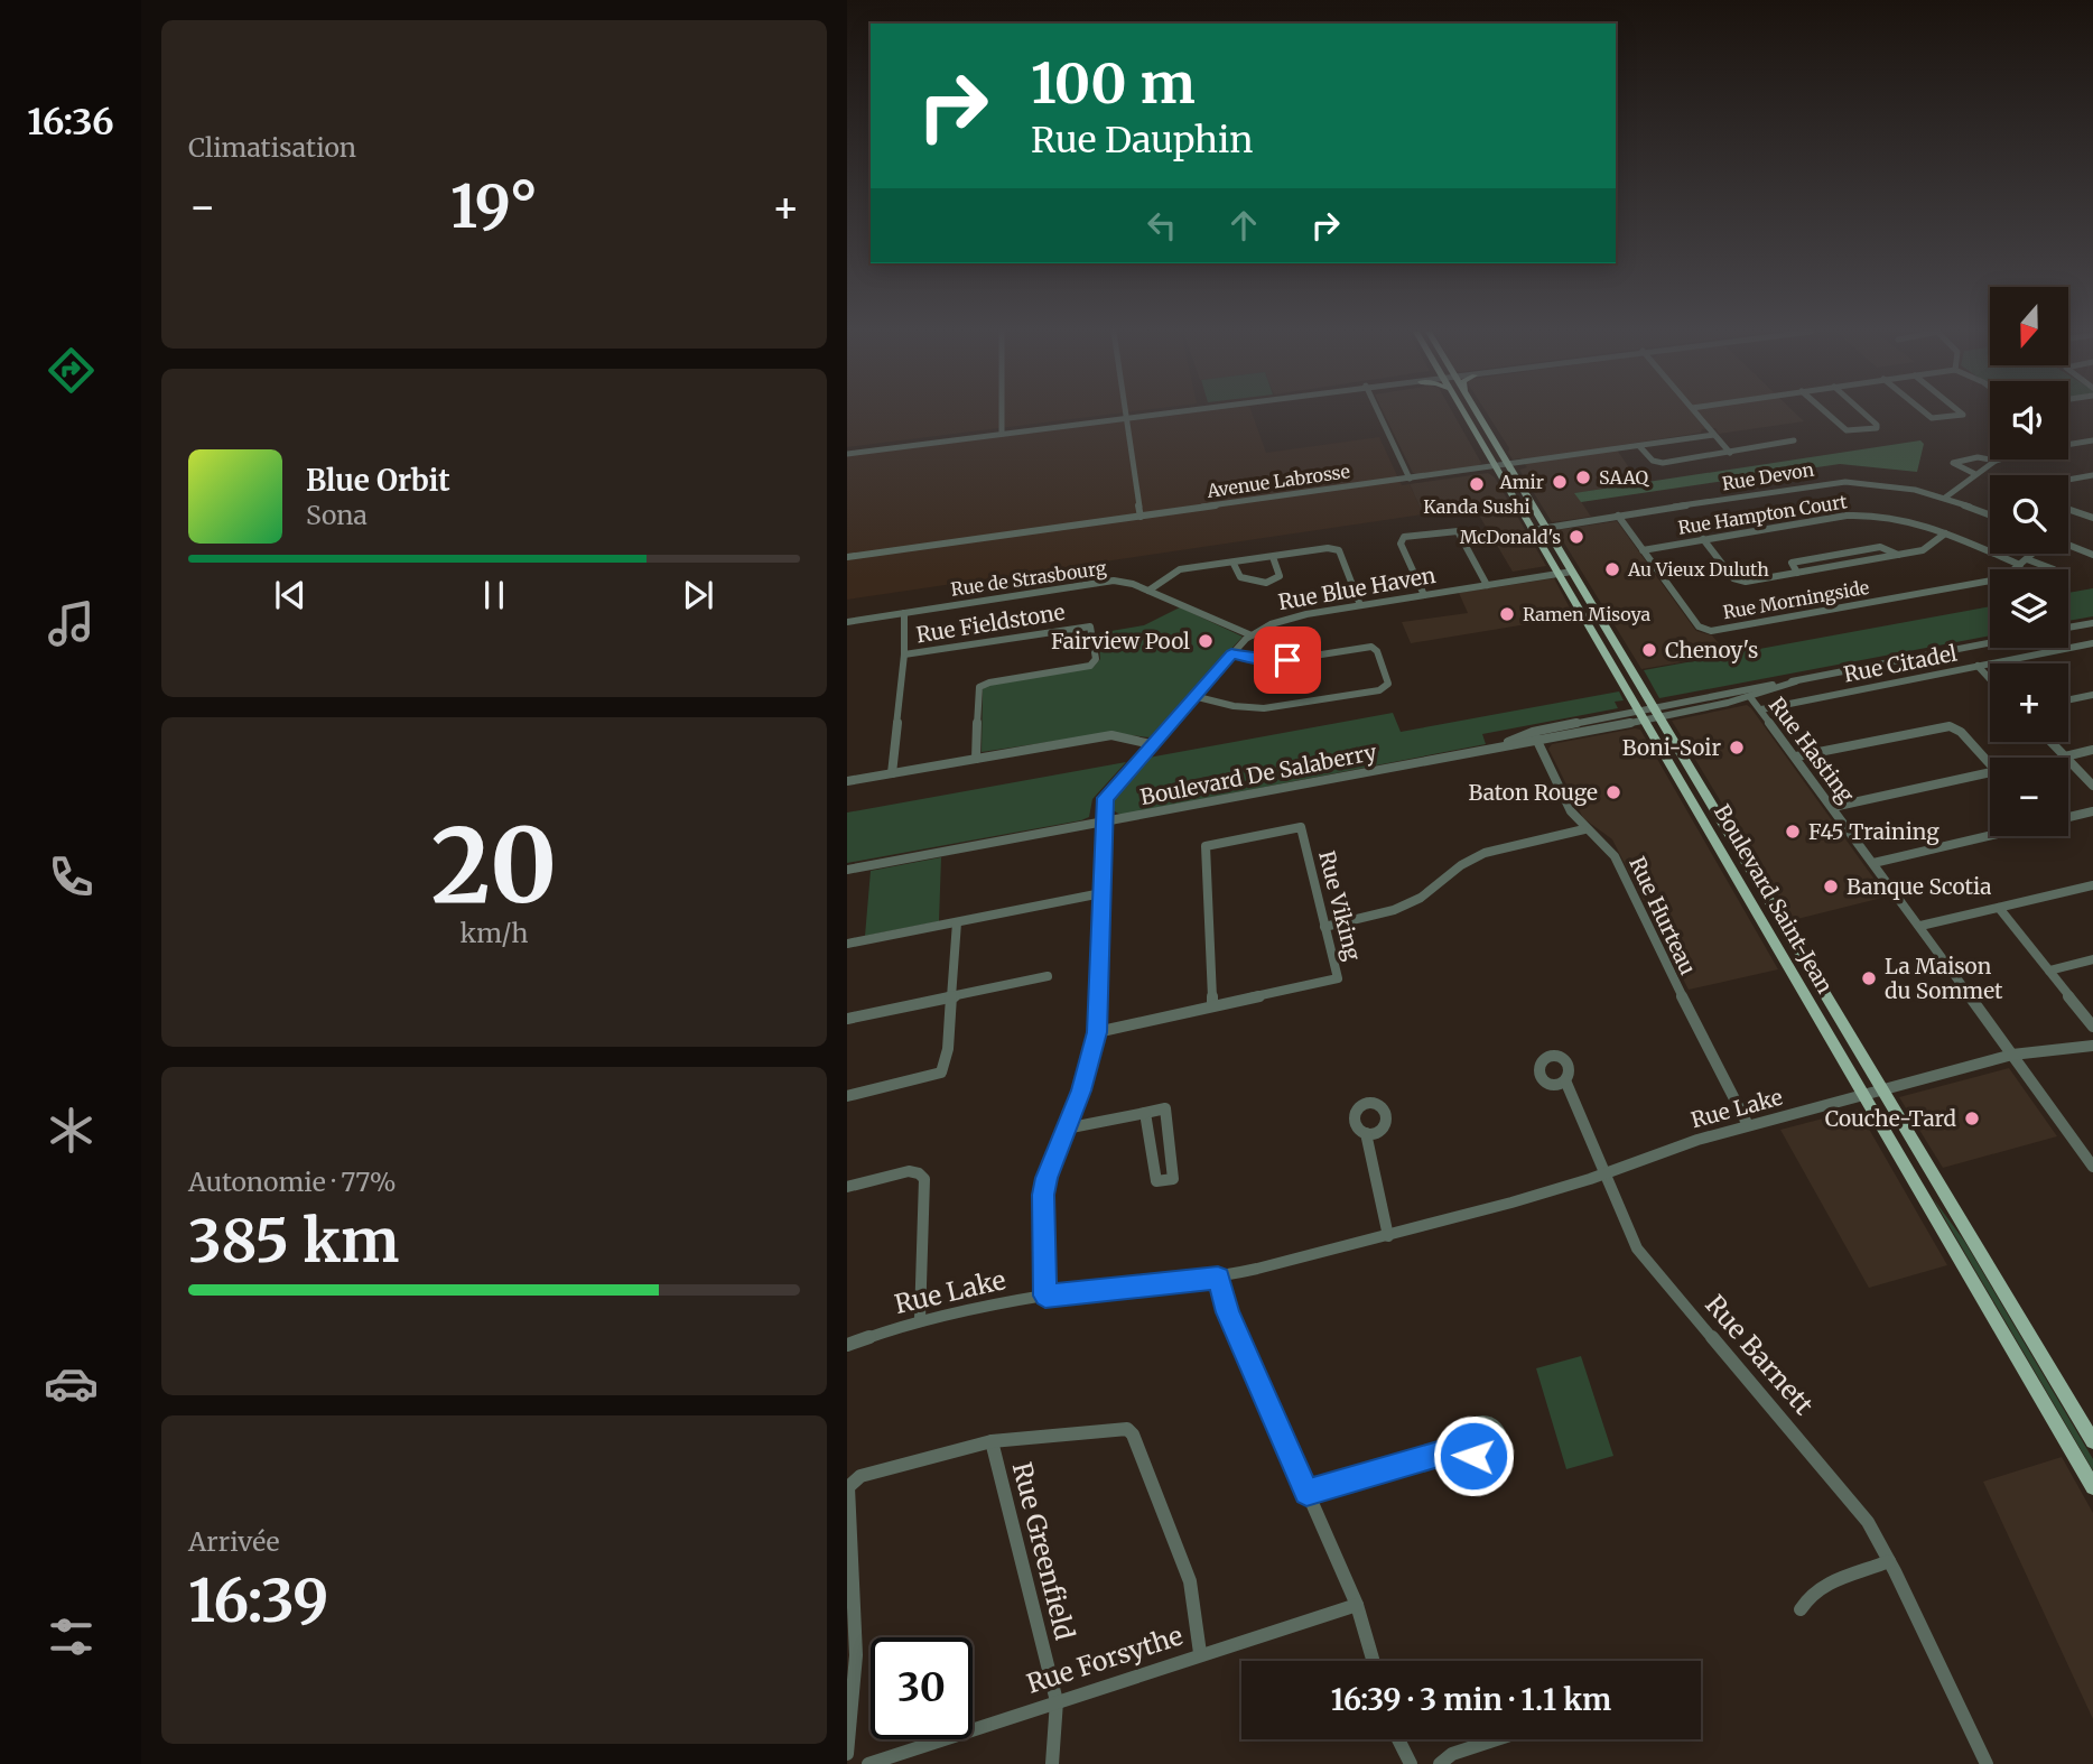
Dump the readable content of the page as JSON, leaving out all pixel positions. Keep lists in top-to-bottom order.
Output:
{
  "streets": {
    "main road": ["Boulevard Saint-Jean"],
    "street": [
      "Rue Devon",
      "Avenue Labrosse",
      "Rue Hampton Court",
      "Rue de Strasbourg",
      "Rue Blue Haven",
      "Rue Morningside",
      "Rue Fieldstone",
      "Rue Citadel",
      "Rue Hasting",
      "Boulevard De Salaberry",
      "Rue Viking",
      "Rue Hurteau",
      "Rue Lake",
      "Rue Barnett",
      "Rue Greenfield",
      "Rue Forsythe"
    ]
  },
  "crossings": [
    ["Rue Devon", "Rue Morningside"],
    ["Rue Devon", "Boulevard Saint-Jean"],
    ["Avenue Labrosse", "Boulevard Saint-Jean"],
    ["Rue Hampton Court", "Rue Morningside"],
    ["Rue de Strasbourg", "Rue Blue Haven"],
    ["Rue Blue Haven", "Boulevard De Salaberry"],
    ["Rue Blue Haven", "Boulevard Saint-Jean"],
    ["Rue Blue Haven", "Rue Viking"],
    ["Rue Blue Haven", "Rue Lake"],
    ["Rue Citadel", "Rue Hasting"],
    ["Rue Hasting", "Boulevard De Salaberry"],
    ["Rue Hasting", "Rue Lake"],
    ["Boulevard De Salaberry", "Boulevard Saint-Jean"],
    ["Boulevard De Salaberry", "Rue Hurteau"],
    ["Boulevard Saint-Jean", "Rue Lake"],
    ["Rue Hurteau", "Rue Lake"],
    ["Rue Lake", "Rue Barnett"],
    ["Rue Greenfield", "Rue Forsythe"]
  ],
  "places": [
    "SAAQ",
    "Amir",
    "Kanda Sushi",
    "McDonald's",
    "Au Vieux Duluth",
    "Ramen Misoya",
    "Fairview Pool",
    "Chenoy's",
    "Boni-Soir",
    "Baton Rouge",
    "F45 Training",
    "Banque Scotia",
    "La Maison du Sommet",
    "Couche-Tard"
  ],
  "north": "bottom",
  "page": {
    "tabs": "16:36",
    "tile": [
      "Climatisation",
      ["20", "km/h"],
      ["Autonomie · 77%", "385 km"],
      ["Arrivée", "16:39"]
    ],
    "turn": ["100 m", "Rue Dauphin"],
    "heat": ["−", "19°", "+"],
    "map_buttons": ["+", "−"],
    "song": ["Blue Orbit", "Sona"],
    "limit": "30",
    "trip": "16:39 · 3 min · 1.1 km"
  }
}
